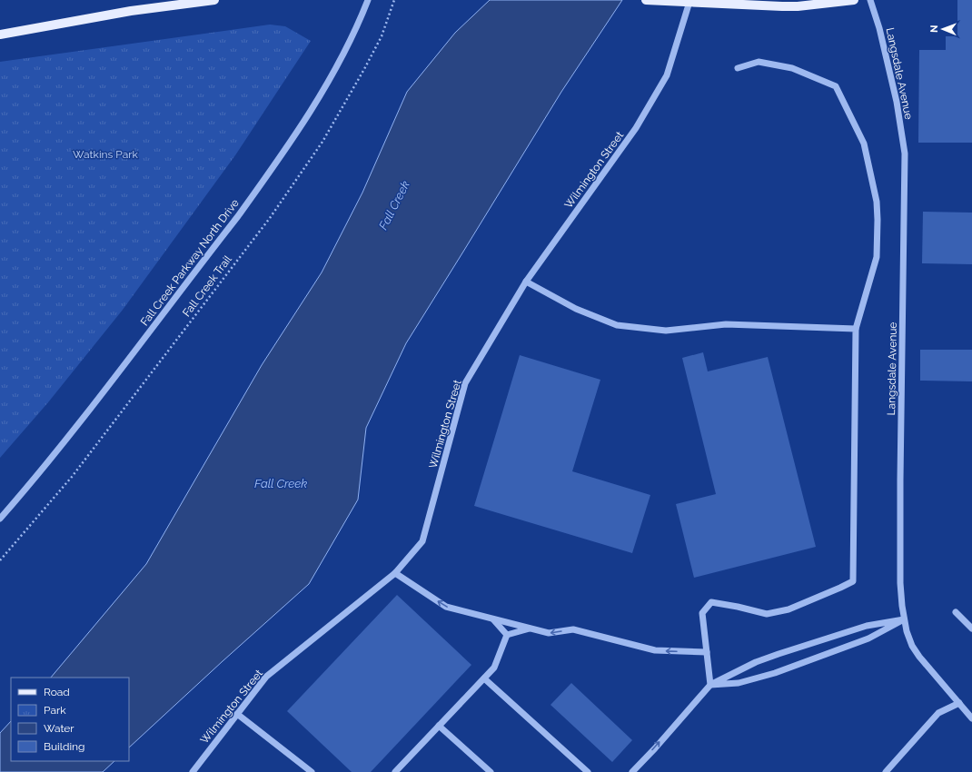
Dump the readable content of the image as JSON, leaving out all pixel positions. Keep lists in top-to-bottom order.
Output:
{
  "streets": {
    "street": ["Langsdale Avenue", "Wilmington Street", "Fall Creek Parkway North Drive"],
    "path": ["Fall Creek Trail"]
  },
  "water": ["Fall Creek"],
  "parks": ["Watkins Park"],
  "legend": [
    "Road",
    "Park",
    "Water",
    "Building"
  ],
  "north": "left"
}
